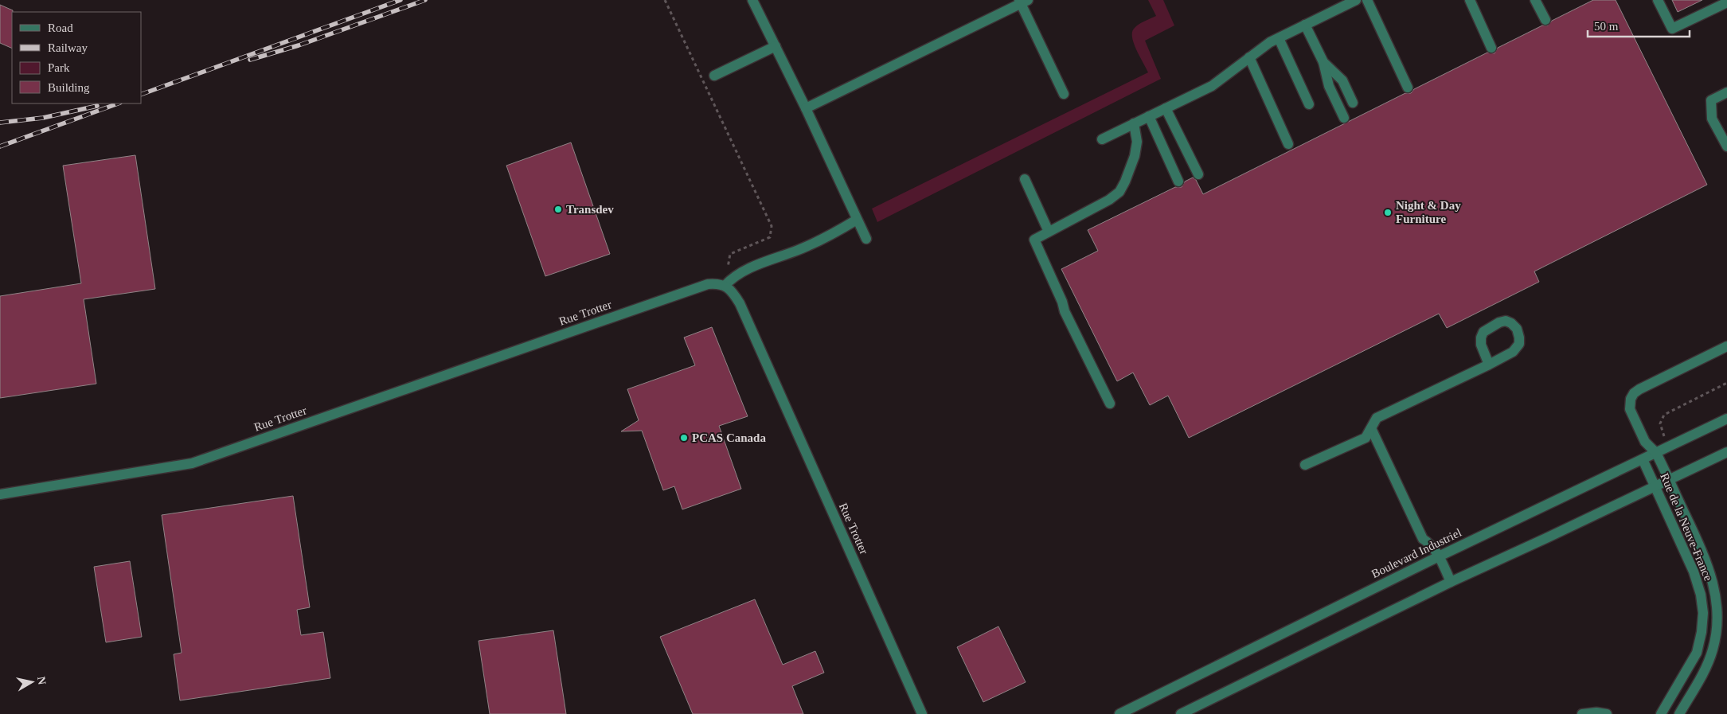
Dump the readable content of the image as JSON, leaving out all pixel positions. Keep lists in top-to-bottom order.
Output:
{
  "streets": {
    "street": ["Rue Trotter", "Rue de la Neuve-France", "Boulevard Industriel"]
  },
  "crossings": [
    ["Rue de la Neuve-France", "Boulevard Industriel"]
  ],
  "places": ["Transdev", "Night & Day Furniture", "PCAS Canada"],
  "legend": [
    "Road",
    "Railway",
    "Park",
    "Building"
  ],
  "scale_bar": "50 m",
  "north": "right"
}
